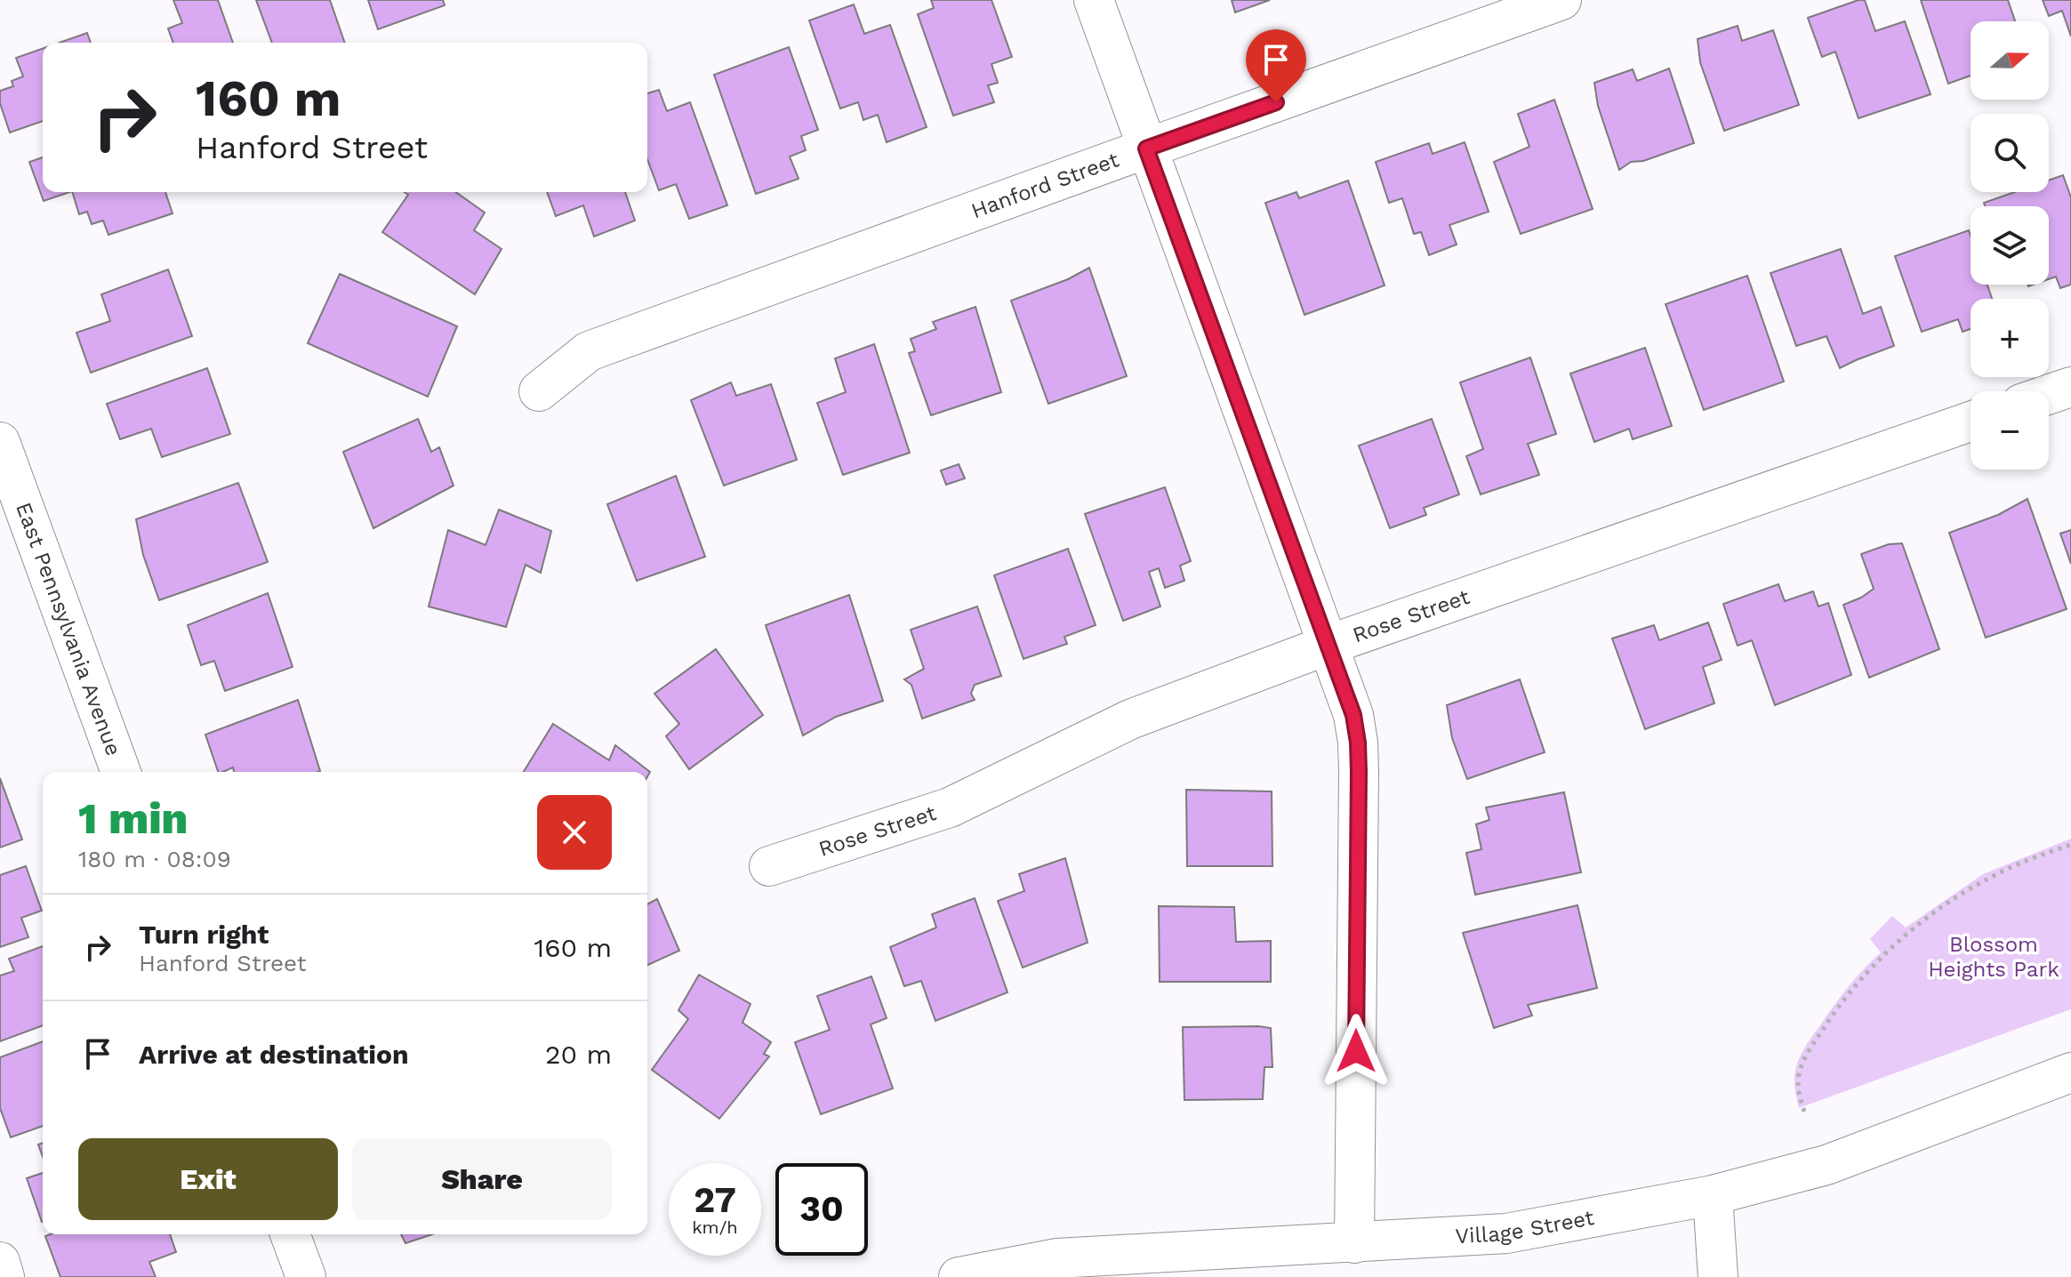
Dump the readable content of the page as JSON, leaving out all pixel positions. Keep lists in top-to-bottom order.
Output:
{
  "streets": {
    "street": [
      "Hanford Street",
      "Rose Street",
      "East Pennsylvania Avenue",
      "Village Street"
    ]
  },
  "parks": ["Blossom Heights Park"],
  "north": "right",
  "page": {
    "map_buttons": ["+", "−"],
    "turn": ["160 m", "Hanford Street"],
    "heading": ["1 min", "180 m · 08:09"],
    "list": [
      {
        "name": "Turn right",
        "note": "Hanford Street",
        "value": "160 m"
      },
      {
        "name": "Arrive at destination",
        "value": "20 m"
      }
    ],
    "buttons": ["Exit", "Share"],
    "speed": "27 km/h",
    "limit": "30"
  }
}
